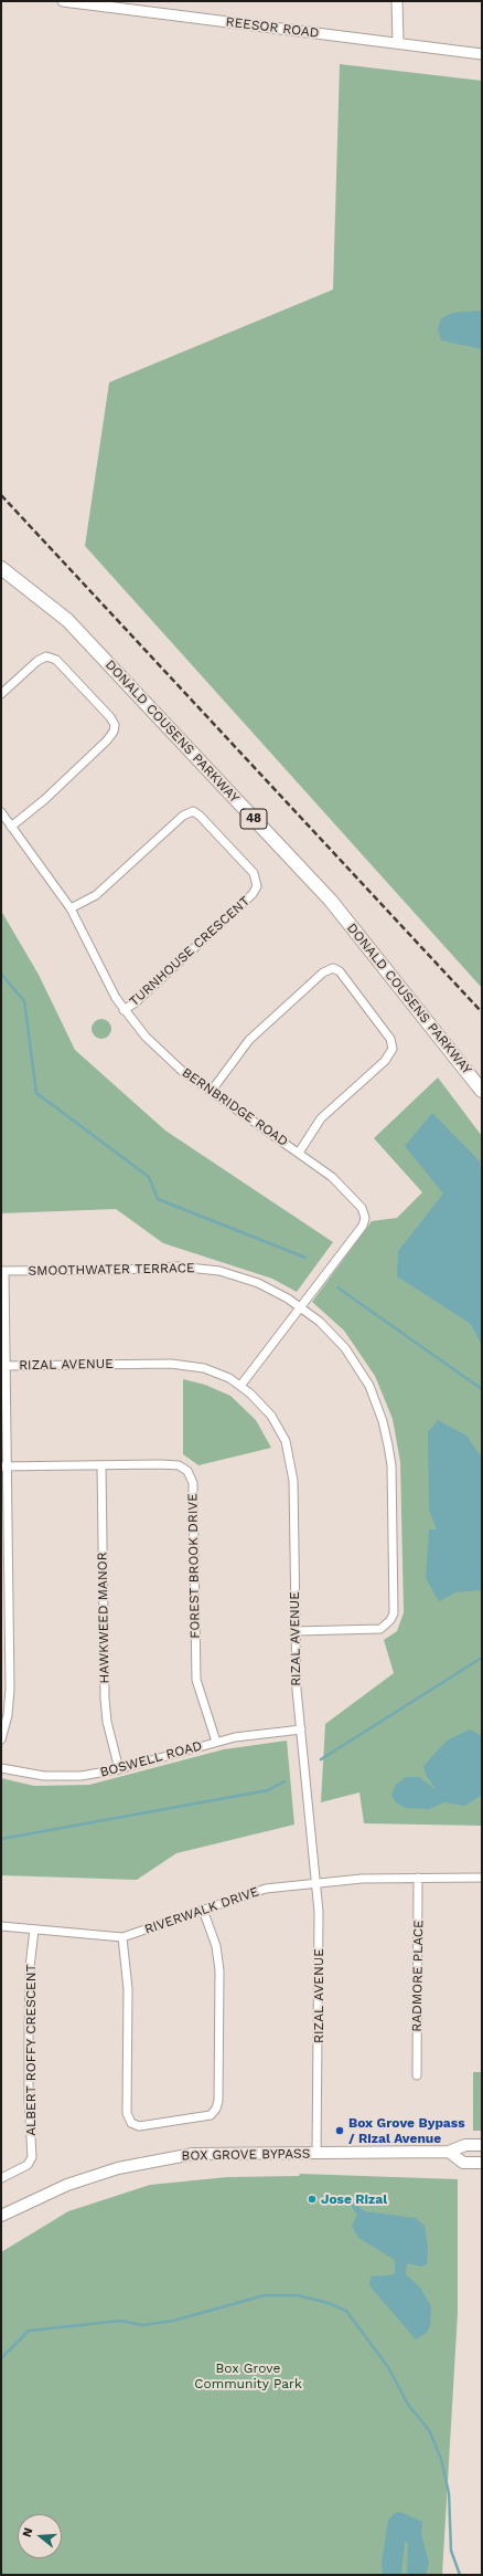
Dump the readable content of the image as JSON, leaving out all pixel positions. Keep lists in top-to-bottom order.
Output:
{
  "streets": {
    "main road": ["DONALD COUSENS PARKWAY", "48", "BOX GROVE BYPASS"],
    "street": [
      "REESOR ROAD",
      "TURNHOUSE CRESCENT",
      "BERNBRIDGE ROAD",
      "SMOOTHWATER TERRACE",
      "RIZAL AVENUE",
      "FOREST BROOK DRIVE",
      "HAWKWEED MANOR",
      "BOSWELL ROAD",
      "RIVERWALK DRIVE",
      "RADMORE PLACE",
      "ALBERT ROFFY CRESCENT"
    ]
  },
  "crossings": [
    ["TURNHOUSE CRESCENT", "BERNBRIDGE ROAD"],
    ["BERNBRIDGE ROAD", "SMOOTHWATER TERRACE"],
    ["BERNBRIDGE ROAD", "RIZAL AVENUE"],
    ["SMOOTHWATER TERRACE", "RIZAL AVENUE"],
    ["RIZAL AVENUE", "BOSWELL ROAD"],
    ["RIZAL AVENUE", "RIVERWALK DRIVE"],
    ["RIZAL AVENUE", "BOX GROVE BYPASS"],
    ["FOREST BROOK DRIVE", "HAWKWEED MANOR"],
    ["FOREST BROOK DRIVE", "BOSWELL ROAD"],
    ["HAWKWEED MANOR", "BOSWELL ROAD"],
    ["RIVERWALK DRIVE", "RADMORE PLACE"],
    ["RIVERWALK DRIVE", "ALBERT ROFFY CRESCENT"]
  ],
  "parks": ["Box Grove Community Park"],
  "places": ["Box Grove Bypass / Rizal Avenue", "Jose Rizal"],
  "north": "left"
}
